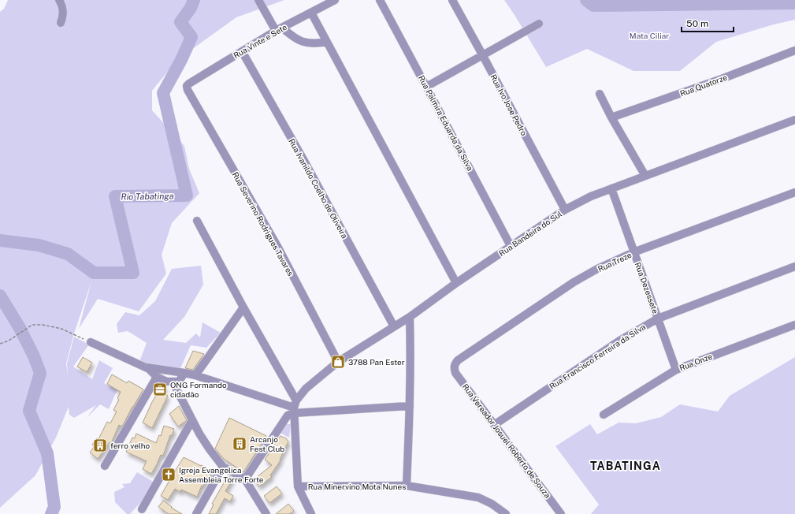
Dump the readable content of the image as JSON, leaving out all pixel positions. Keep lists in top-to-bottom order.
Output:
{
  "streets": {
    "street": [
      "Rua Vinte e Sete",
      "Rua Quatorze",
      "Rua Ivo Jose Pedro",
      "Rua Palmira Eduarda da Silva",
      "Rua Ivanildo Coelho de Oliveira",
      "Rua Severino Rodrigues Tavares",
      "Rua Bandeira do Sul",
      "Rua Treze",
      "Rua Dezessete",
      "Rua Francisco Ferreira da Silva",
      "Rua Onze",
      "Rua Vereador Josuel Roberto de Souza",
      "Rua Minervino Mota Nunes"
    ]
  },
  "crossings": [
    ["Rua Vinte e Sete", "Rua Ivanildo Coelho de Oliveira"],
    ["Rua Vinte e Sete", "Rua Severino Rodrigues Tavares"],
    ["Rua Ivo Jose Pedro", "Rua Bandeira do Sul"],
    ["Rua Palmira Eduarda da Silva", "Rua Bandeira do Sul"],
    ["Rua Ivanildo Coelho de Oliveira", "Rua Bandeira do Sul"],
    ["Rua Severino Rodrigues Tavares", "Rua Bandeira do Sul"],
    ["Rua Bandeira do Sul", "Rua Dezessete"],
    ["Rua Treze", "Rua Dezessete"],
    ["Rua Treze", "Rua Vereador Josuel Roberto de Souza"],
    ["Rua Dezessete", "Rua Francisco Ferreira da Silva"],
    ["Rua Dezessete", "Rua Onze"],
    ["Rua Francisco Ferreira da Silva", "Rua Vereador Josuel Roberto de Souza"]
  ],
  "districts": ["TABATINGA"],
  "water": ["Rio Tabatinga"],
  "parks": ["Mata Ciliar"],
  "places": {
    "shop": ["3788 Pan Ester"],
    "office": ["ONG Formando cidadão"],
    "building": ["Arcanjo Fest Club", "ferro velho"],
    "church": ["Igreja Evangelica Assembleia Torre Forte"]
  },
  "scale_bar": "50 m"
}
